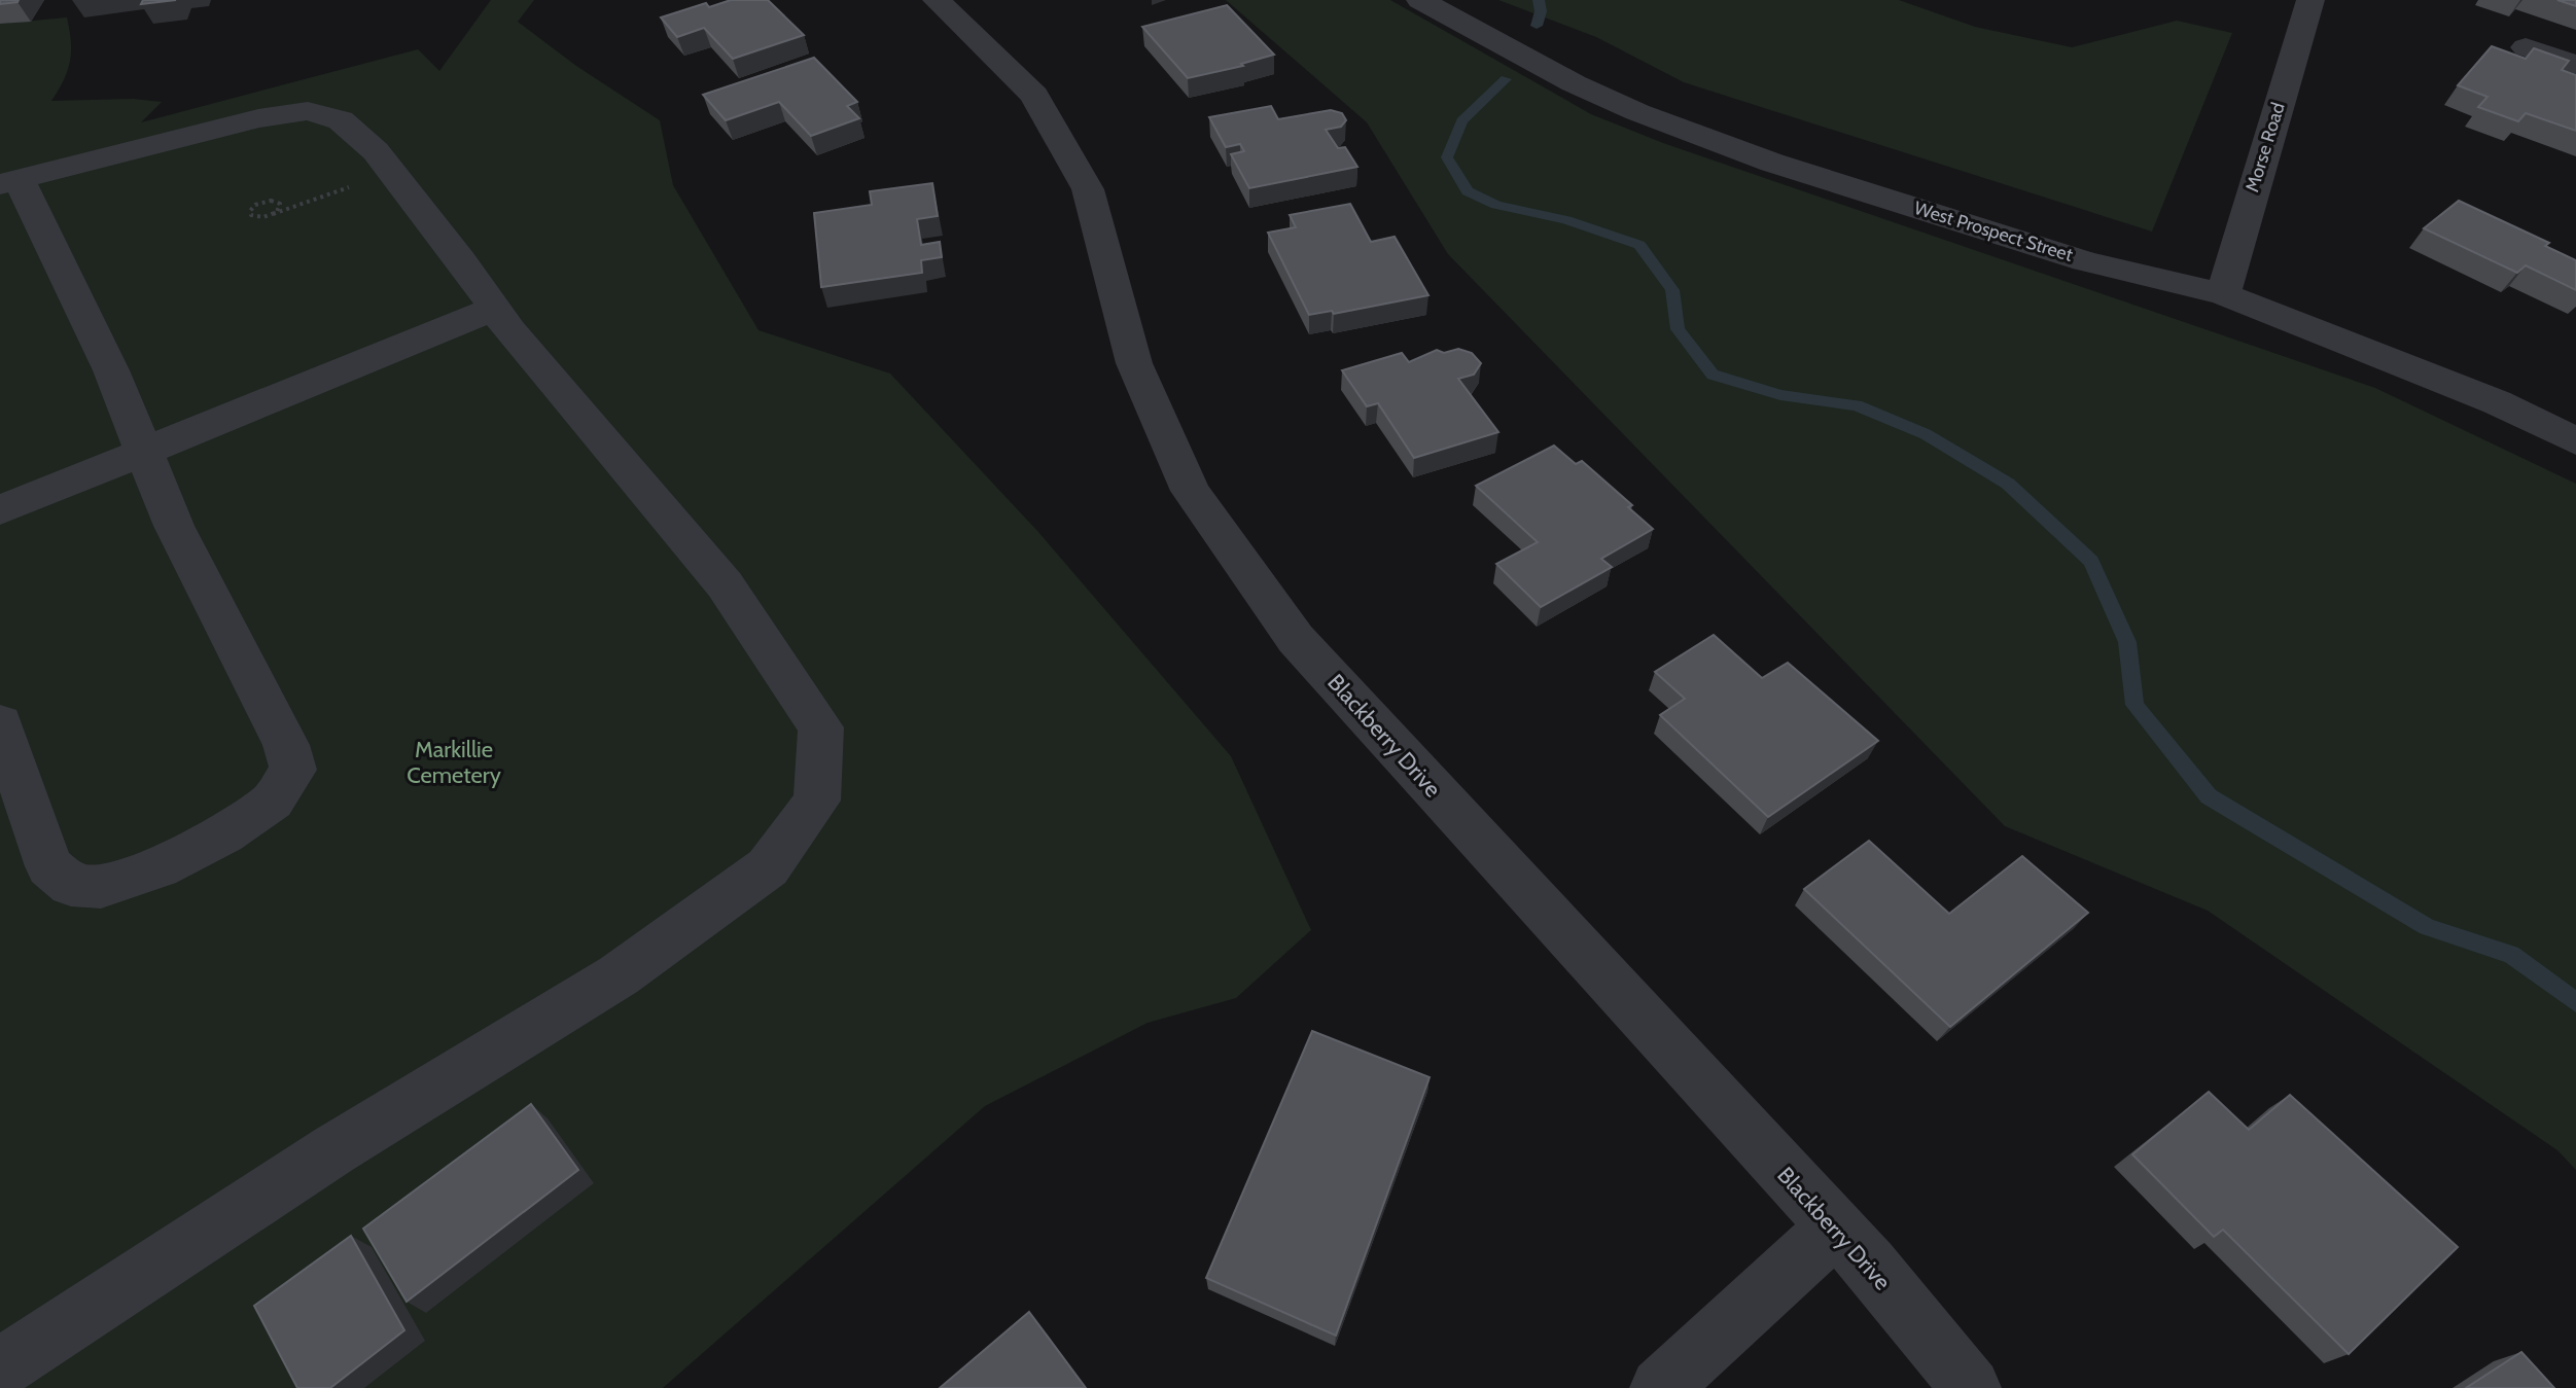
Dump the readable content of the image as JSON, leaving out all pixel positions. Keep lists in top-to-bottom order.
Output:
{
  "streets": {
    "street": ["Morse Road", "West Prospect Street", "Blackberry Drive"]
  },
  "crossings": [
    ["Morse Road", "West Prospect Street"]
  ],
  "parks": ["Markillie Cemetery"]
}
